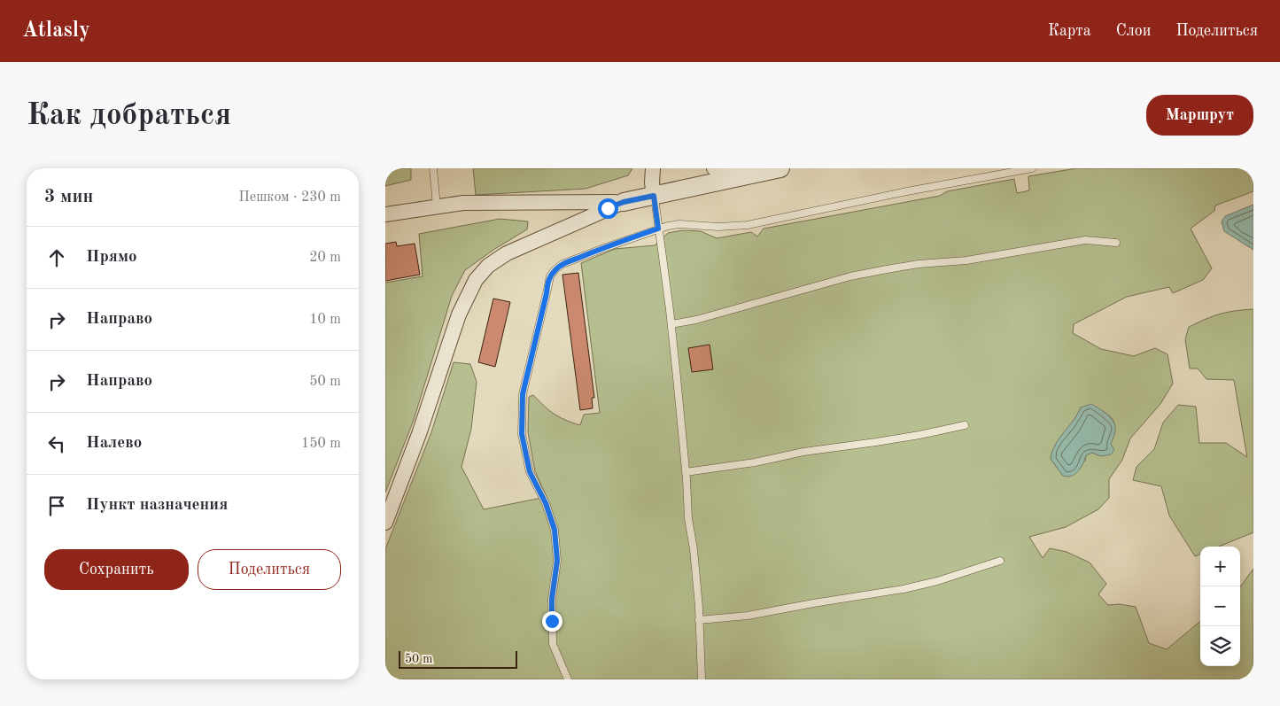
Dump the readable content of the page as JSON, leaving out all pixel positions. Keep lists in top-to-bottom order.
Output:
{
  "scale_bar": "50 m",
  "page": {
    "header": "Atlasly",
    "nav": ["Карта", "Слои", "Поделиться"],
    "buttons": [
      "Маршрут",
      ["Сохранить", "Поделиться"]
    ],
    "title": "Как добраться",
    "heading": ["3 мин", "Пешком · 230 m"],
    "list": [
      ["Прямо", "20 m"],
      ["Направо", "10 m"],
      ["Направо", "50 m"],
      ["Налево", "150 m"],
      "Пункт назначения"
    ],
    "map_buttons": ["+", "−"],
    "scale": "50 m"
  }
}
